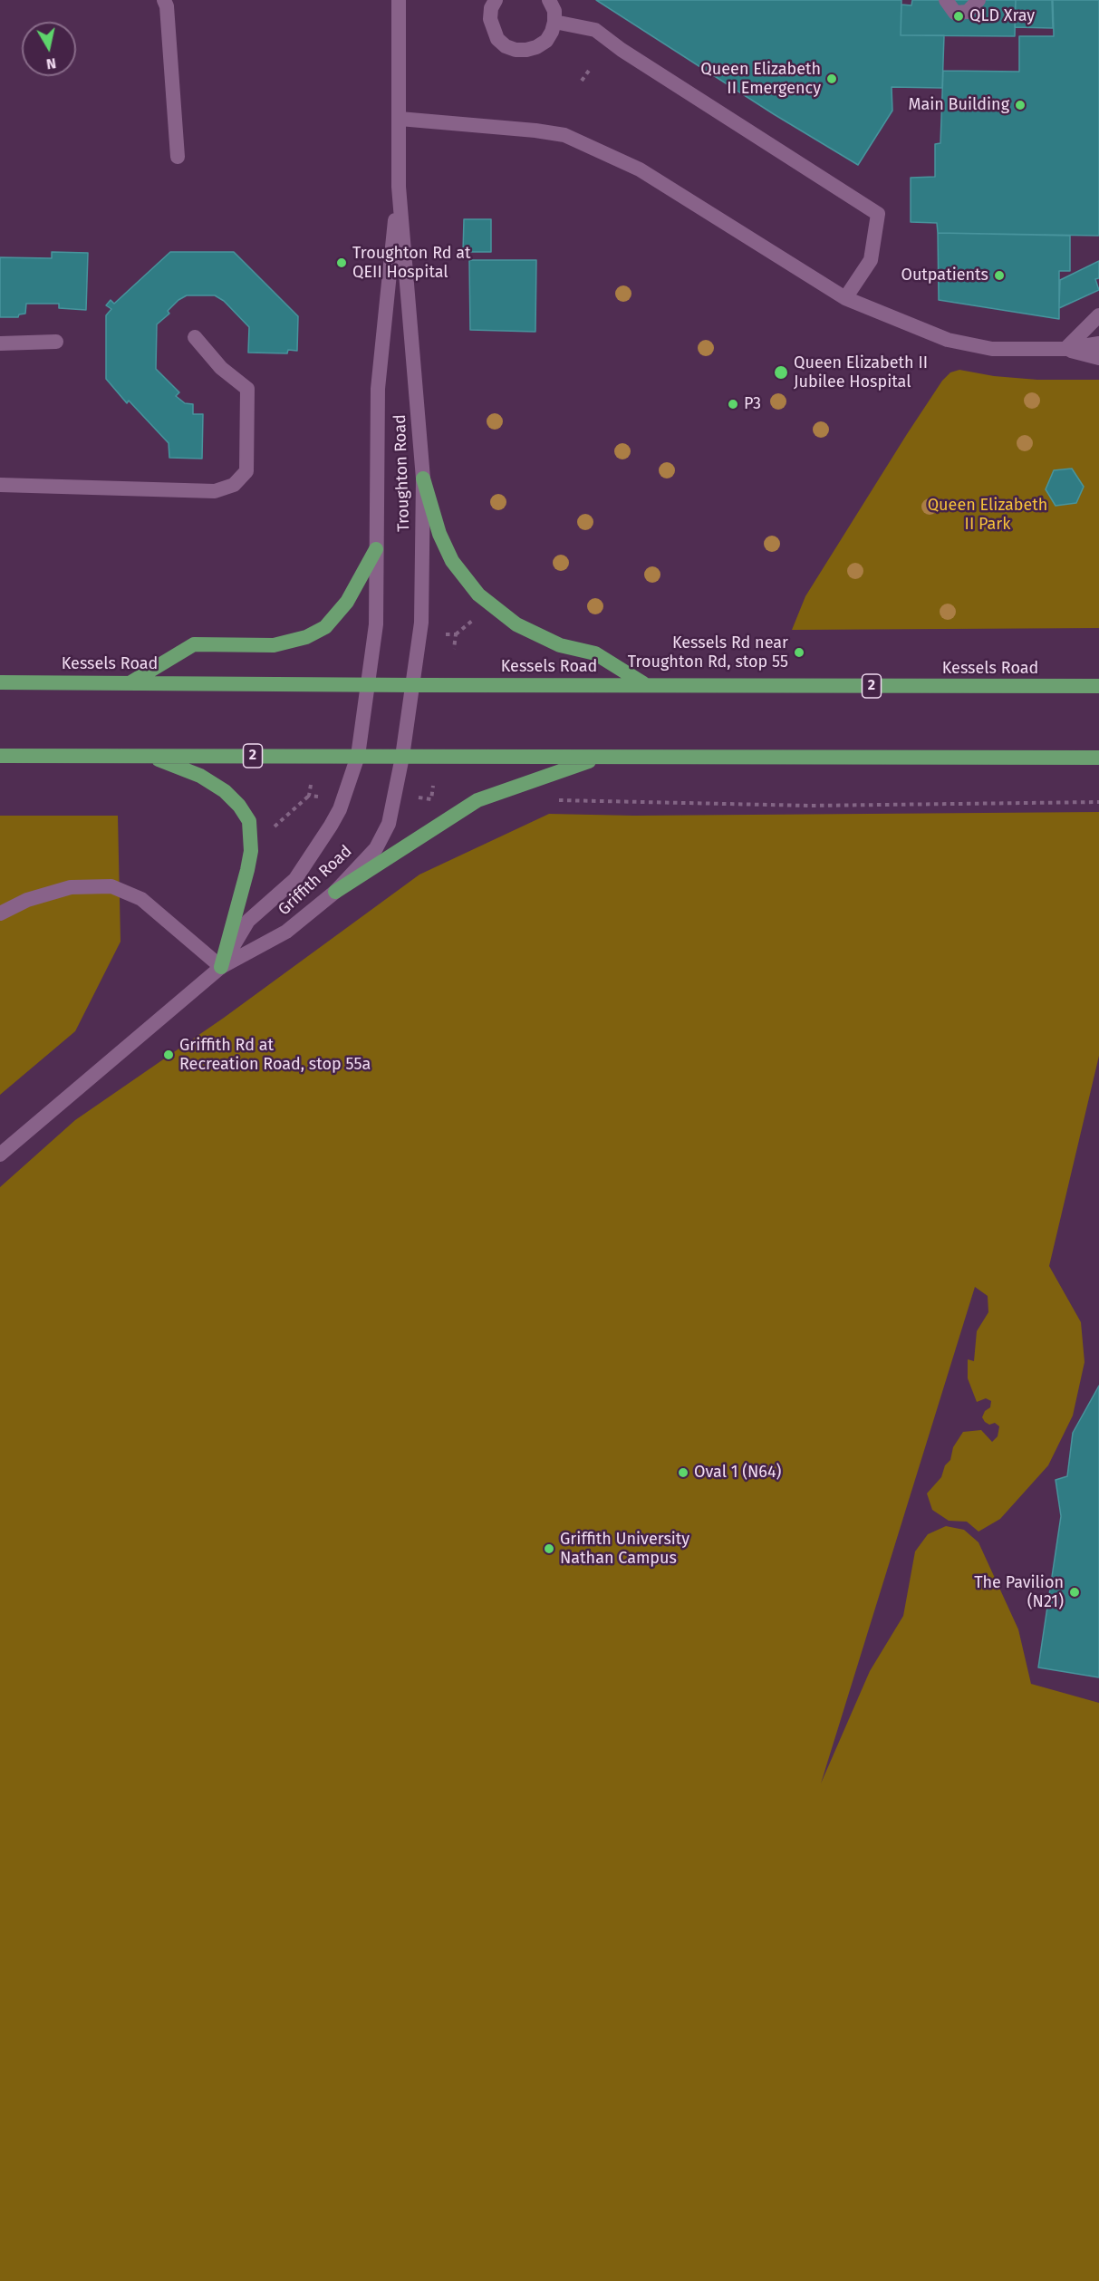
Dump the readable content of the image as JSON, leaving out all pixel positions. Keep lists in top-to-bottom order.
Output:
{
  "streets": {
    "highway": ["Kessels Road", "2"],
    "street": ["Troughton Road", "Griffith Road"]
  },
  "crossings": [
    ["Troughton Road", "Kessels Road"],
    ["Troughton Road", "2"],
    ["Troughton Road", "Griffith Road"],
    ["2", "Griffith Road"]
  ],
  "parks": ["Queen Elizabeth II Park"],
  "places": [
    "QLD Xray",
    "Queen Elizabeth II Emergency",
    "Main Building",
    "Troughton Rd at QEII Hospital",
    "Outpatients",
    "Queen Elizabeth II Jubilee Hospital",
    "P3",
    "Kessels Rd near Troughton Rd, stop 55",
    "Griffith Rd at Recreation Road, stop 55a",
    "Oval 1 (N64)",
    "Griffith University Nathan Campus",
    "The Pavilion (N21)"
  ],
  "north": "bottom"
}
